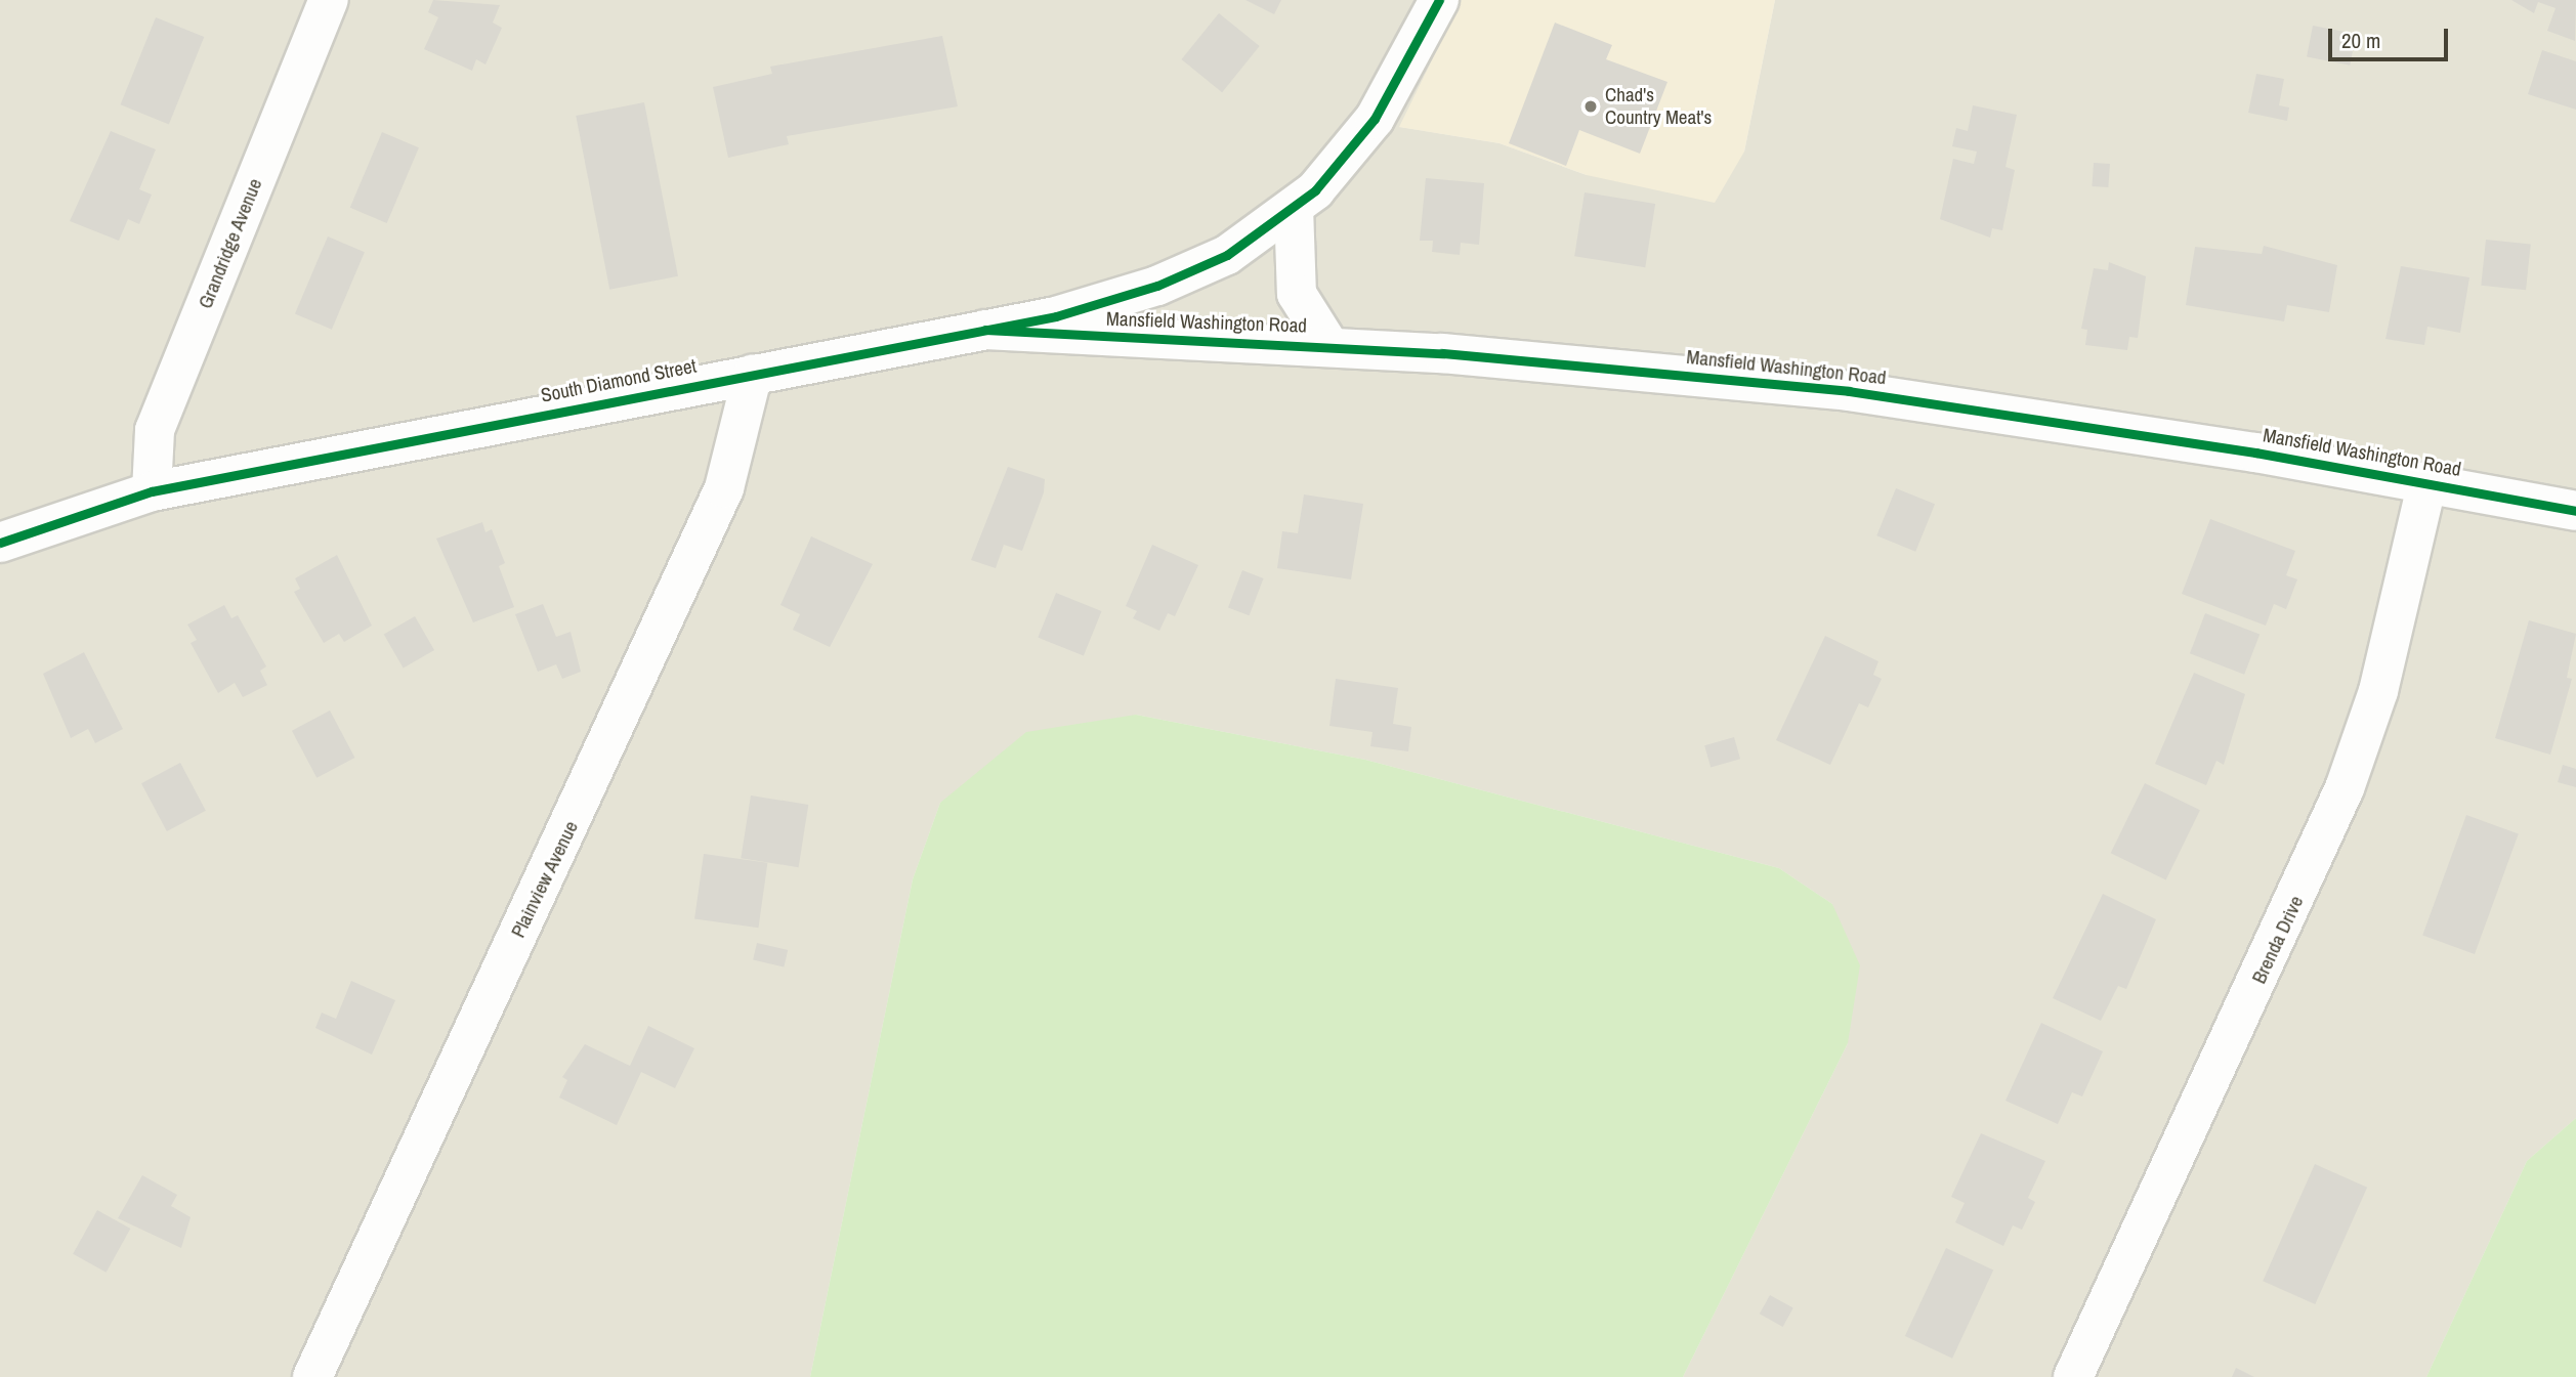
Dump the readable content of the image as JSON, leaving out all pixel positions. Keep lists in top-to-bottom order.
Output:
{
  "streets": {
    "street": [
      "Grandridge Avenue",
      "Mansfield Washington Road",
      "South Diamond Street",
      "Plainview Avenue",
      "Brenda Drive"
    ]
  },
  "crossings": [
    ["Grandridge Avenue", "South Diamond Street"],
    ["Mansfield Washington Road", "South Diamond Street"],
    ["Mansfield Washington Road", "Brenda Drive"],
    ["South Diamond Street", "Plainview Avenue"]
  ],
  "places": ["Chad's Country Meat's"],
  "scale_bar": "20 m"
}
